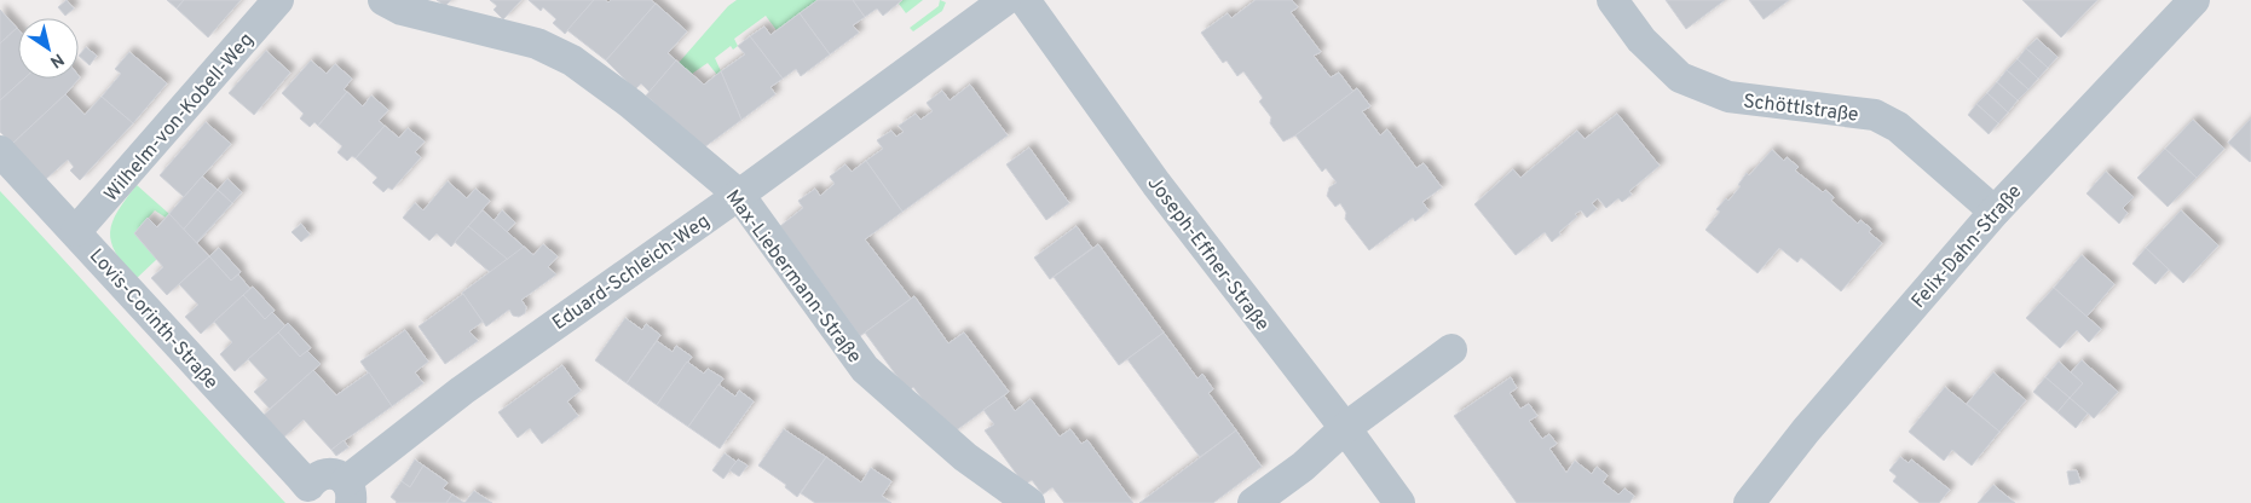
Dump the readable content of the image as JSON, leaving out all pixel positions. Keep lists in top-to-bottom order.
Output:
{
  "streets": {
    "street": [
      "Schöttlstraße",
      "Wilhelm-von-Kobell-Weg",
      "Felix-Dahn-Straße",
      "Joseph-Effner-Straße",
      "Eduard-Schleich-Weg",
      "Max-Liebermann-Straße",
      "Lovis-Corinth-Straße"
    ]
  },
  "crossings": [
    ["Schöttlstraße", "Felix-Dahn-Straße"],
    ["Wilhelm-von-Kobell-Weg", "Lovis-Corinth-Straße"],
    ["Eduard-Schleich-Weg", "Max-Liebermann-Straße"],
    ["Eduard-Schleich-Weg", "Lovis-Corinth-Straße"]
  ],
  "north": "bottom right"
}
